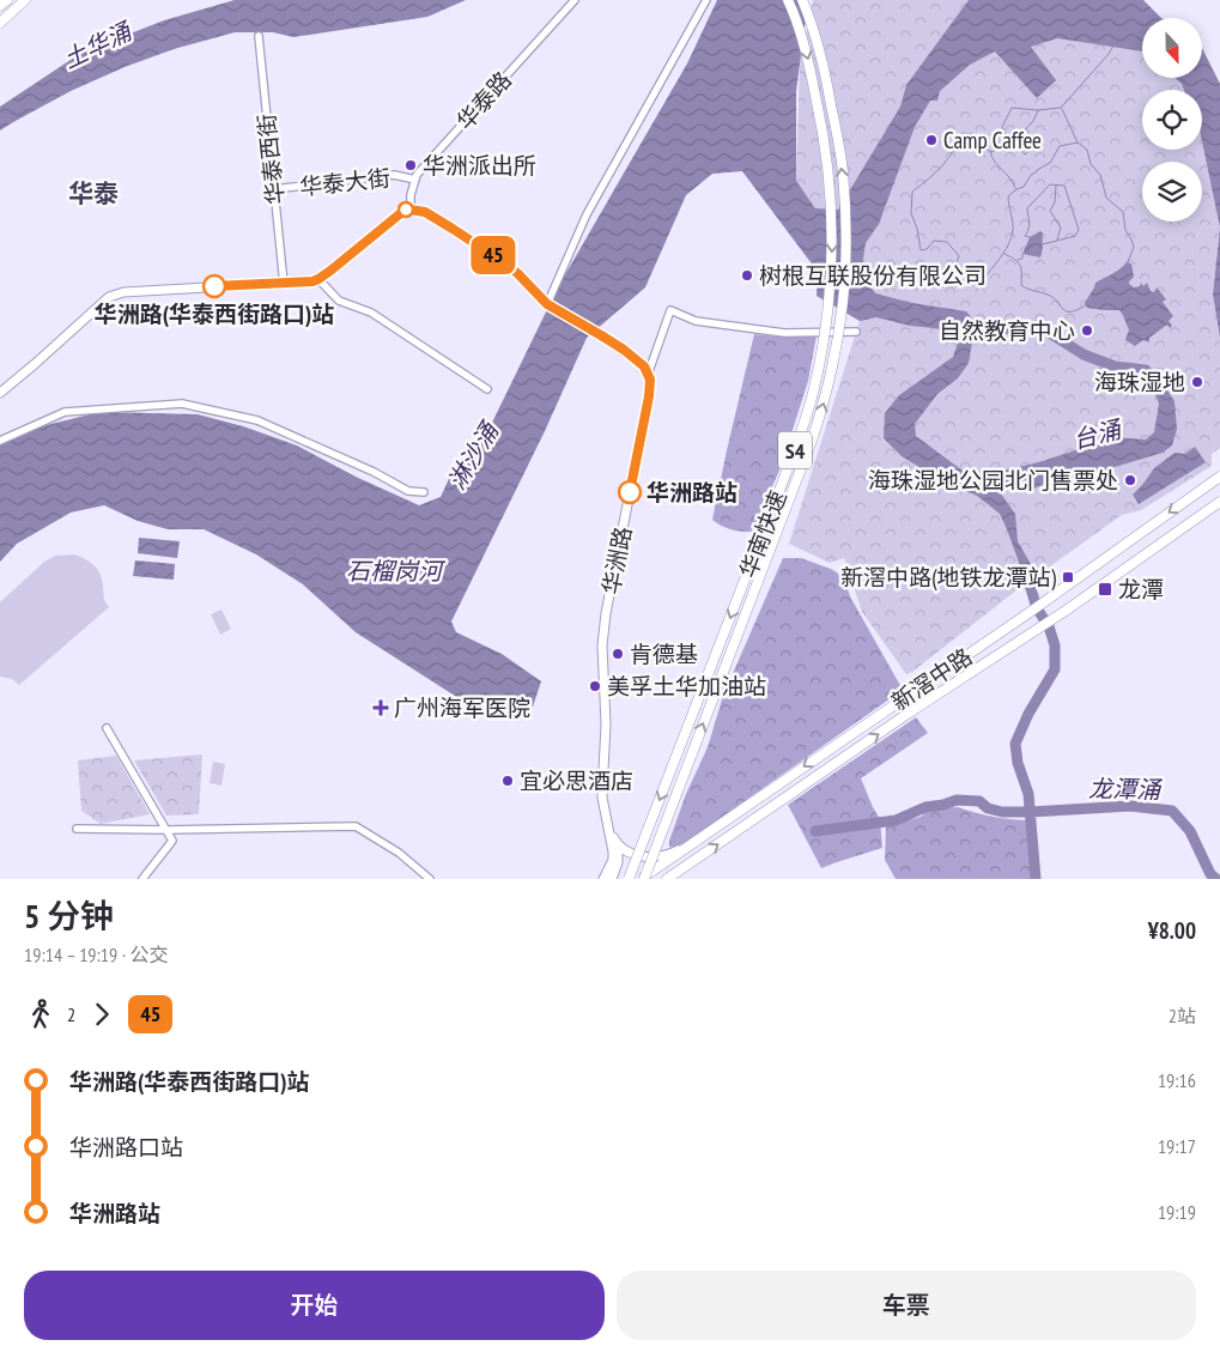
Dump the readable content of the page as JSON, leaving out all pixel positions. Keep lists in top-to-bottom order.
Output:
{
  "streets": {
    "highway": ["S4", "华南快速", "新滘中路"],
    "main road": ["华洲路"],
    "street": ["华泰路", "华泰西街", "华泰大街"]
  },
  "crossings": [
    ["华泰路", "华泰大街"],
    ["华泰西街", "华泰大街"],
    ["华南快速", "新滘中路"]
  ],
  "districts": ["华泰"],
  "water": [
    "土华涌",
    "台涌",
    "淋沙涌",
    "石榴岗河",
    "龙潭涌"
  ],
  "places": {
    "other": [
      "Camp Caffee",
      "华洲派出所",
      "树根互联股份有限公司",
      "华洲路(华泰西街路口)站",
      "自然教育中心",
      "海珠湿地",
      "海珠湿地公园北门售票处",
      "华洲路站",
      "肯德基",
      "美孚土华加油站",
      "宜必思酒店"
    ],
    "transit": ["新滘中路(地铁龙潭站)", "龙潭"],
    "health": ["广州海军医院"]
  },
  "lines": ["bus line 45"],
  "north": "bottom",
  "page": {
    "on_map": "45",
    "heading": ["5 分钟", "19:14 – 19:19 · 公交", "¥8.00"],
    "legs": ["2", "45", "2站"],
    "list": [
      {
        "name": "华洲路(华泰西街路口)站",
        "value": "19:16"
      },
      {
        "name": "华洲路口站",
        "value": "19:17"
      },
      {
        "name": "华洲路站",
        "value": "19:19"
      }
    ],
    "buttons": ["开始", "车票"]
  }
}
